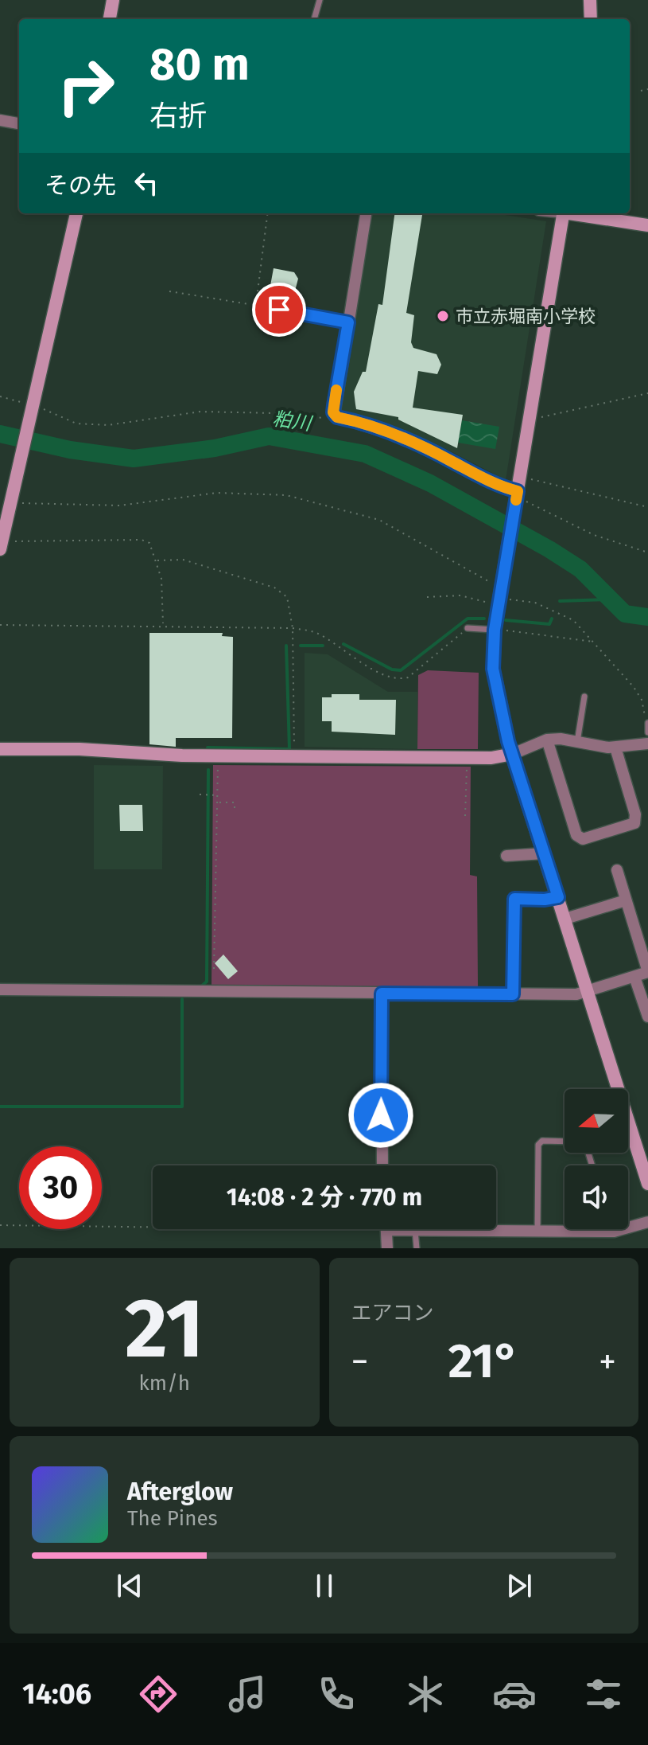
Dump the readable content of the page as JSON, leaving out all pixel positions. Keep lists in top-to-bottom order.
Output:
{
  "water": ["粕川"],
  "places": ["市立赤堀南小学校"],
  "north": "left",
  "page": {
    "turn": ["80 m", "右折"],
    "then": "その先",
    "limit": "30",
    "trip": "14:08 · 2 分 · 770 m",
    "tile": [
      ["21", "km/h"],
      "エアコン"
    ],
    "heat": ["−", "21°", "+"],
    "song": ["Afterglow", "The Pines"],
    "tabs": "14:06"
  }
}
